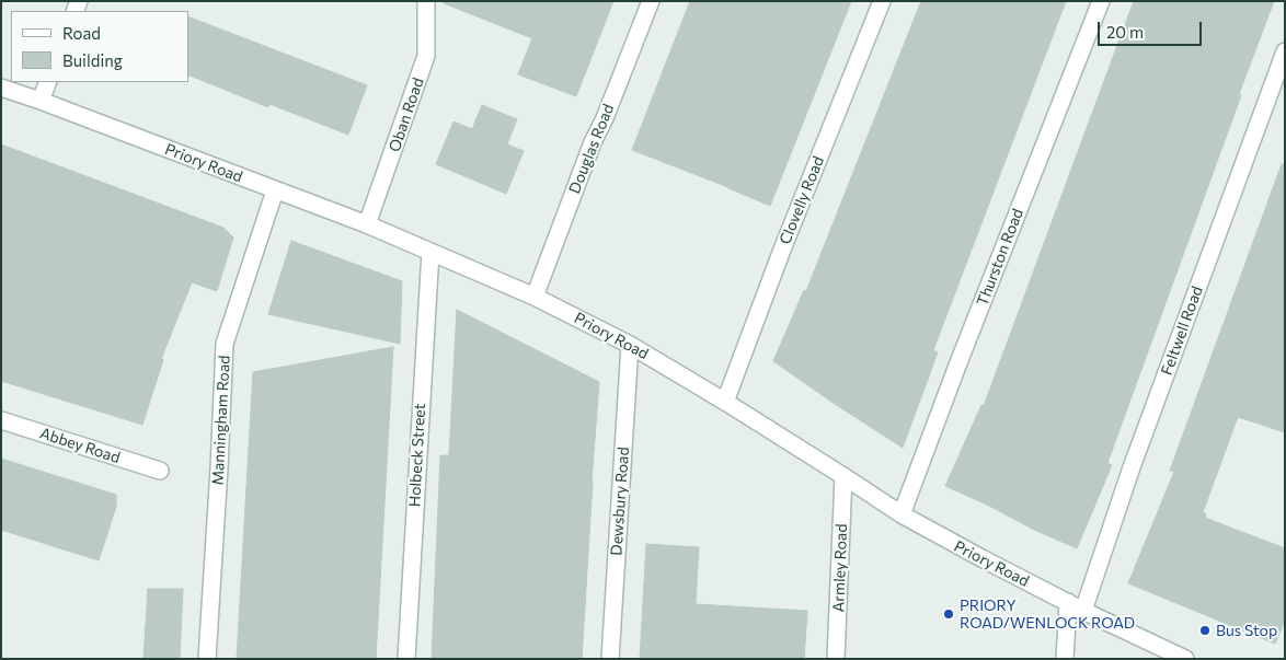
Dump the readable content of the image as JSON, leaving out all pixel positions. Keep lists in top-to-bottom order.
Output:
{
  "streets": {
    "street": [
      "Oban Road",
      "Douglas Road",
      "Priory Road",
      "Clovelly Road",
      "Thurston Road",
      "Feltwell Road",
      "Manningham Road",
      "Abbey Road",
      "Holbeck Street",
      "Dewsbury Road",
      "Armley Road"
    ]
  },
  "crossings": [
    ["Oban Road", "Priory Road"],
    ["Douglas Road", "Priory Road"],
    ["Priory Road", "Clovelly Road"],
    ["Priory Road", "Thurston Road"],
    ["Priory Road", "Feltwell Road"],
    ["Priory Road", "Manningham Road"],
    ["Priory Road", "Holbeck Street"],
    ["Priory Road", "Dewsbury Road"],
    ["Priory Road", "Armley Road"]
  ],
  "places": ["PRIORY ROAD/WENLOCK ROAD", "Bus Stop"],
  "legend": ["Road", "Building"],
  "scale_bar": "20 m"
}
